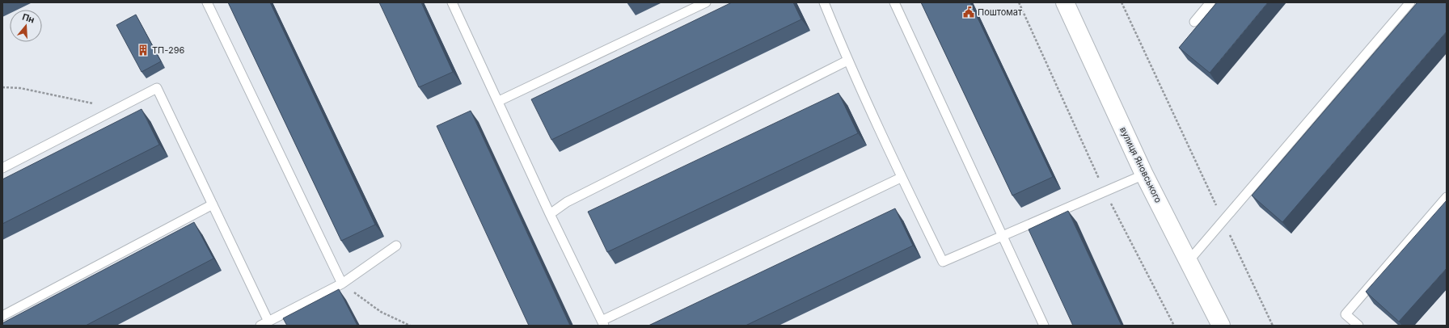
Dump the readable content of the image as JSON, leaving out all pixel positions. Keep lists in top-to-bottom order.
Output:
{
  "streets": {
    "main road": ["вулиця Яновського"]
  },
  "places": {
    "public building": ["Поштомат"],
    "building": ["ТП-296"]
  },
  "north": "top"
}
